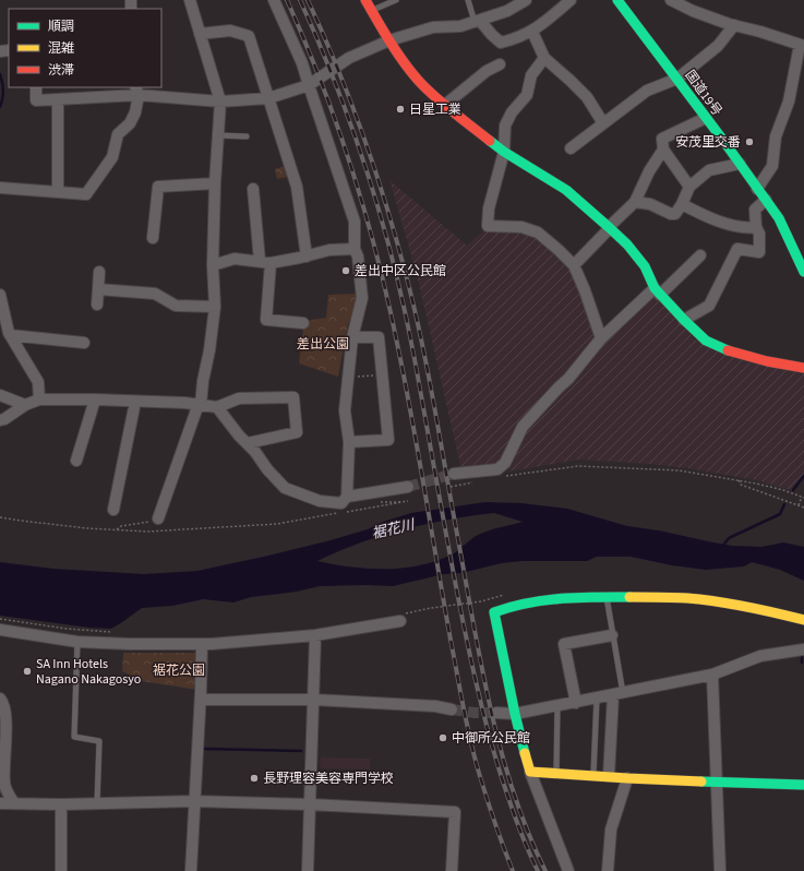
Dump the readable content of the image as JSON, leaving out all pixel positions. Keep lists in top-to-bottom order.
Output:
{
  "streets": {
    "main road": ["国道19号"]
  },
  "water": ["裾花川"],
  "parks": ["差出公園", "裾花公園"],
  "places": [
    "日星工業",
    "安茂里交番",
    "差出中区公民館",
    "SA Inn Hotels Nagano Nakagosyo",
    "中御所公民館",
    "長野理容美容専門学校"
  ],
  "legend": ["順調", "混雑", "渋滞"]
}
